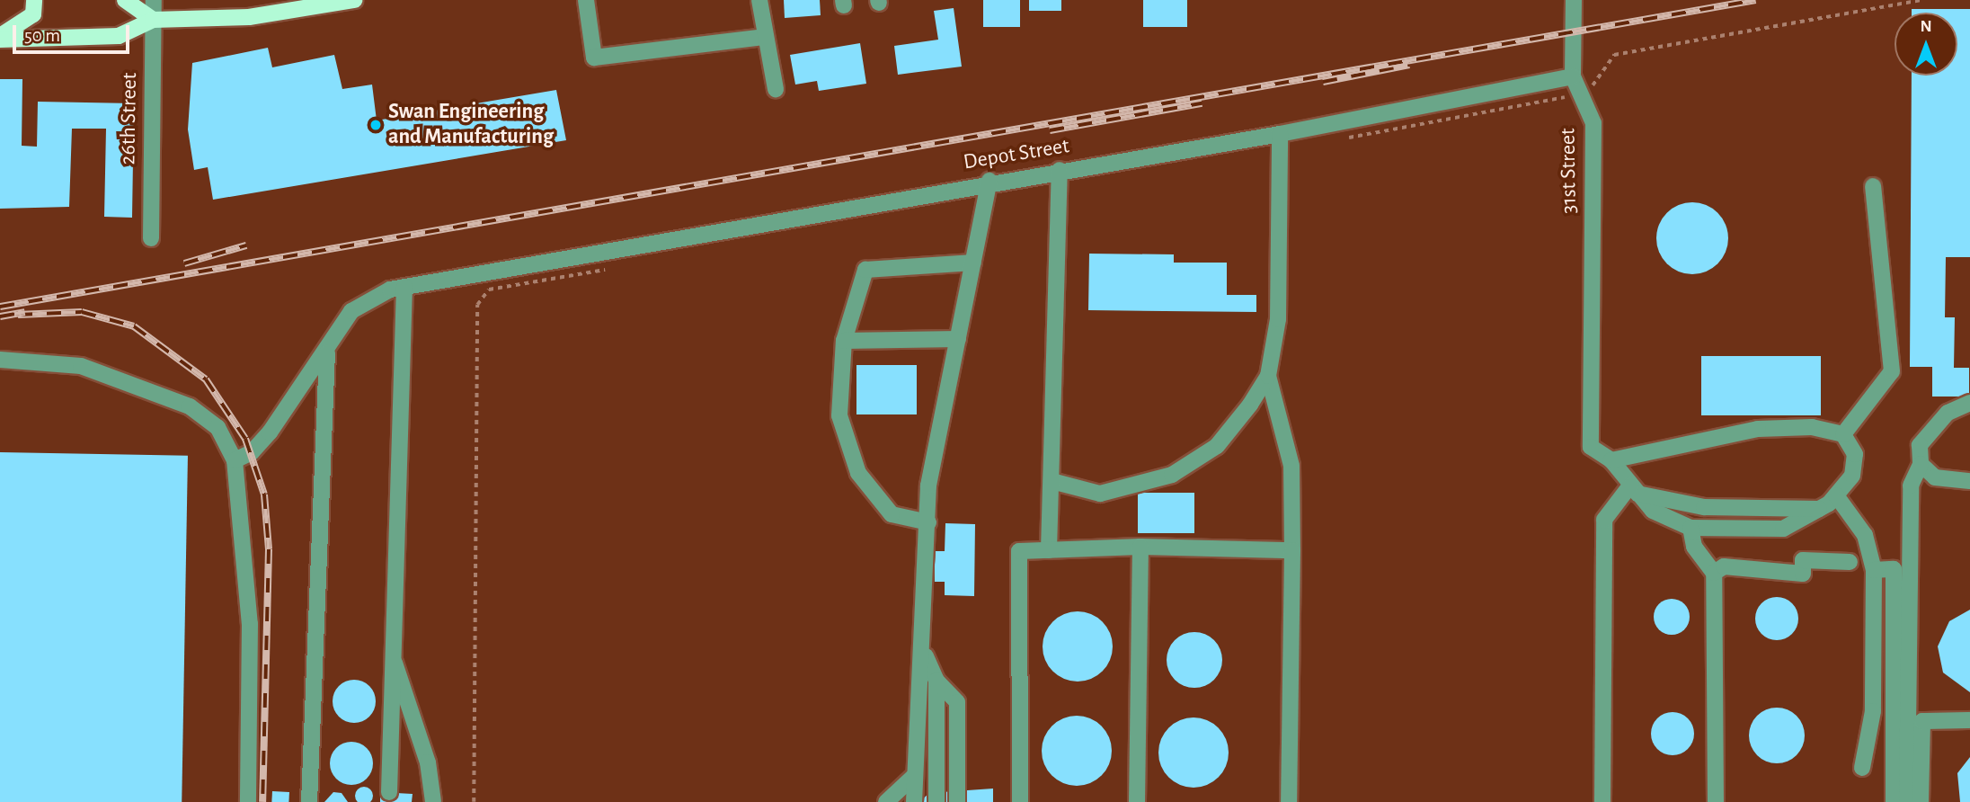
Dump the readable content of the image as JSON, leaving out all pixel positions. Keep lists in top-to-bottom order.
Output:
{
  "streets": {
    "street": ["26th Street", "Depot Street", "31st Street"]
  },
  "crossings": [
    ["Depot Street", "31st Street"]
  ],
  "places": ["Swan Engineering and Manufacturing"],
  "scale_bar": "50 m",
  "north": "top"
}
